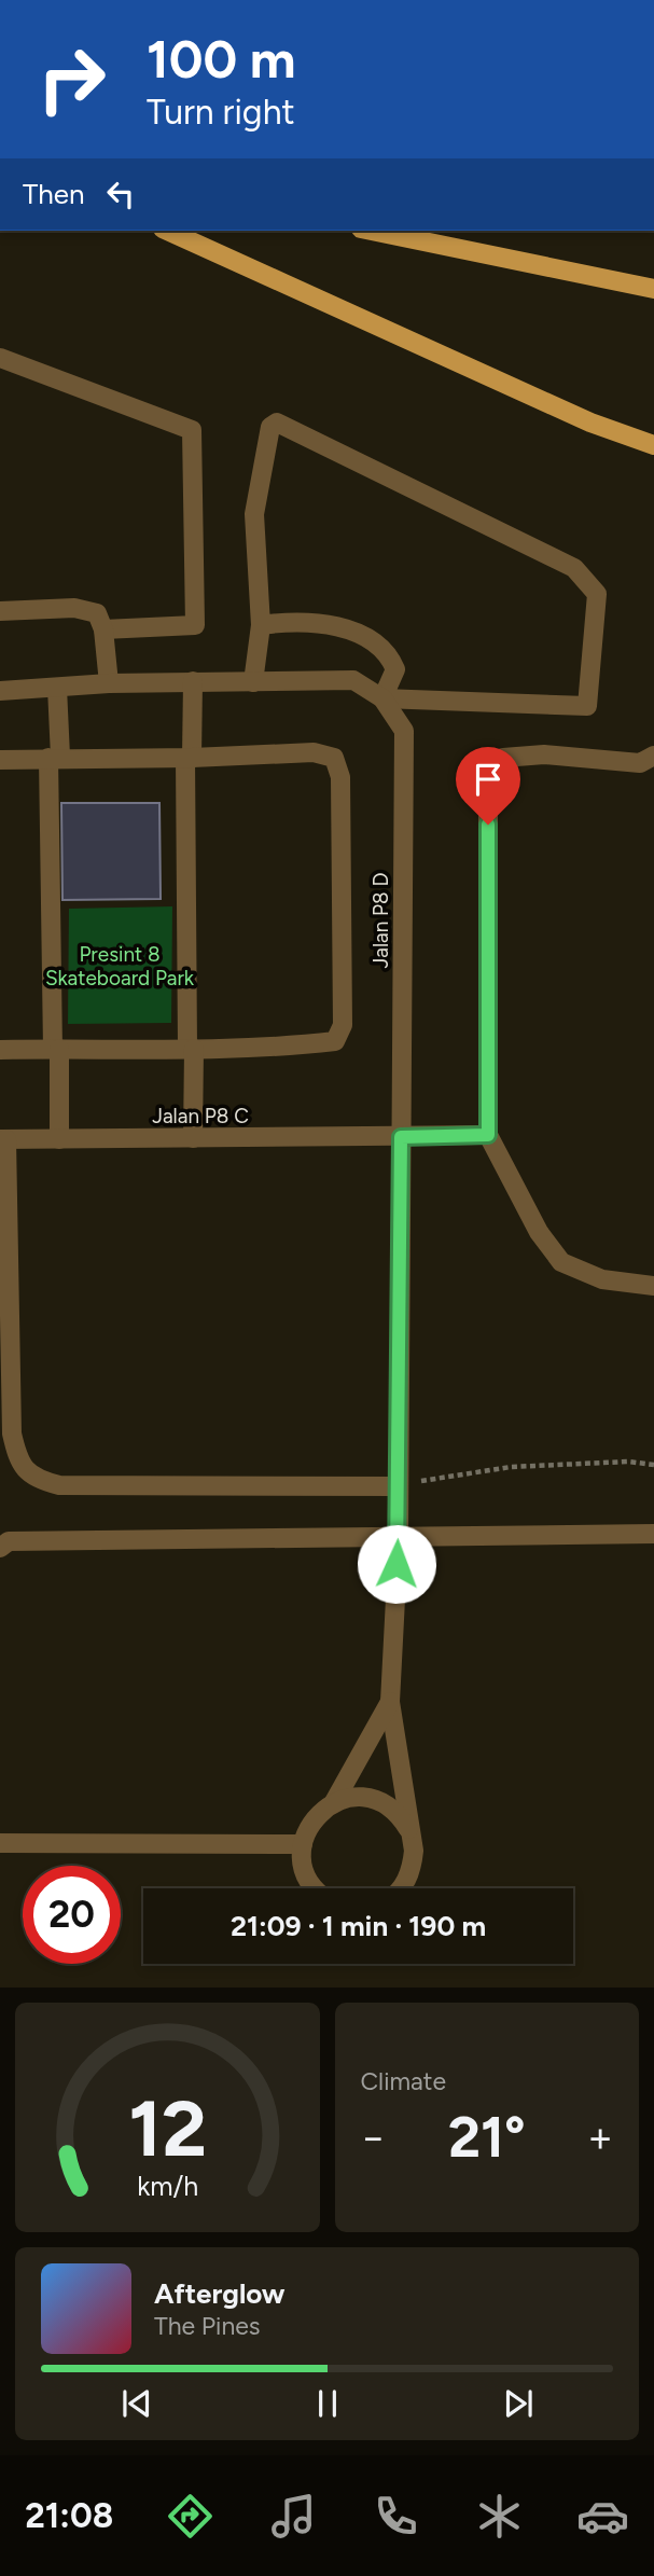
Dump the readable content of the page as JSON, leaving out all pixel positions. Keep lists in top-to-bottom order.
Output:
{
  "streets": {
    "street": ["Jalan P8 D", "Jalan P8 C"]
  },
  "crossings": [
    ["Jalan P8 D", "Jalan P8 C"]
  ],
  "parks": ["Presint 8 Skateboard Park"],
  "page": {
    "turn": ["100 m", "Turn right"],
    "then": "Then",
    "limit": "20",
    "trip": "21:09 · 1 min · 190 m",
    "tile": "Climate",
    "heat": ["−", "21°", "+"],
    "song": ["Afterglow", "The Pines"],
    "tabs": "21:08",
    "gauge": ["12", "km/h"]
  }
}
